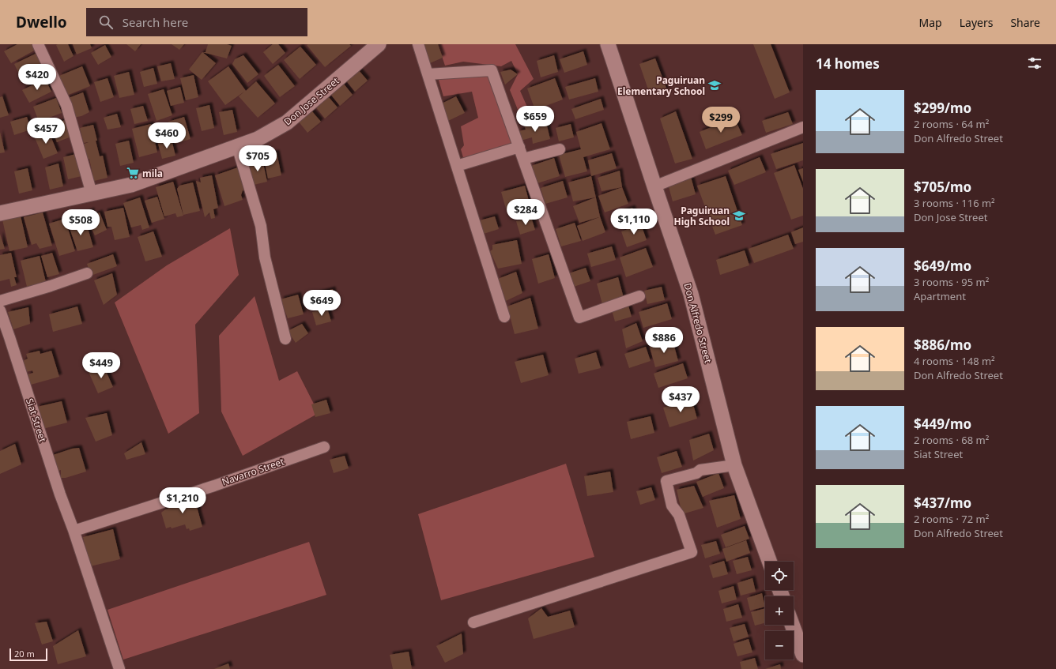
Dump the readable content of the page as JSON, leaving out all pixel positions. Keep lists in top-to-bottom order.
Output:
{
  "streets": {
    "street": [
      "Don Jose Street",
      "Don Alfredo Street",
      "Siat Street",
      "Navarro Street"
    ]
  },
  "crossings": [
    ["Siat Street", "Navarro Street"]
  ],
  "places": {
    "school or university": ["Paguiruan Elementary School", "Paguiruan High School"],
    "supermarket": ["mila"]
  },
  "scale_bar": "20 m",
  "page": {
    "header": "Dwello",
    "search": "Search here",
    "nav": ["Map", "Layers", "Share"],
    "heading": "14 homes",
    "price": [
      "$420",
      "$659",
      "$299",
      "$457",
      "$460",
      "$705",
      "$284",
      "$1,110",
      "$508",
      "$649",
      "$886",
      "$449",
      "$437",
      "$1,210"
    ],
    "list": [
      {
        "name": "$299/mo",
        "note": "2 rooms · 64 m² · Don Alfredo Street"
      },
      {
        "name": "$705/mo",
        "note": "3 rooms · 116 m² · Don Jose Street"
      },
      {
        "name": "$649/mo",
        "note": "3 rooms · 95 m² · Apartment"
      },
      {
        "name": "$886/mo",
        "note": "4 rooms · 148 m² · Don Alfredo Street"
      },
      {
        "name": "$449/mo",
        "note": "2 rooms · 68 m² · Siat Street"
      },
      {
        "name": "$437/mo",
        "note": "2 rooms · 72 m² · Don Alfredo Street"
      }
    ],
    "map_buttons": ["+", "−"],
    "scale": "20 m"
  }
}
